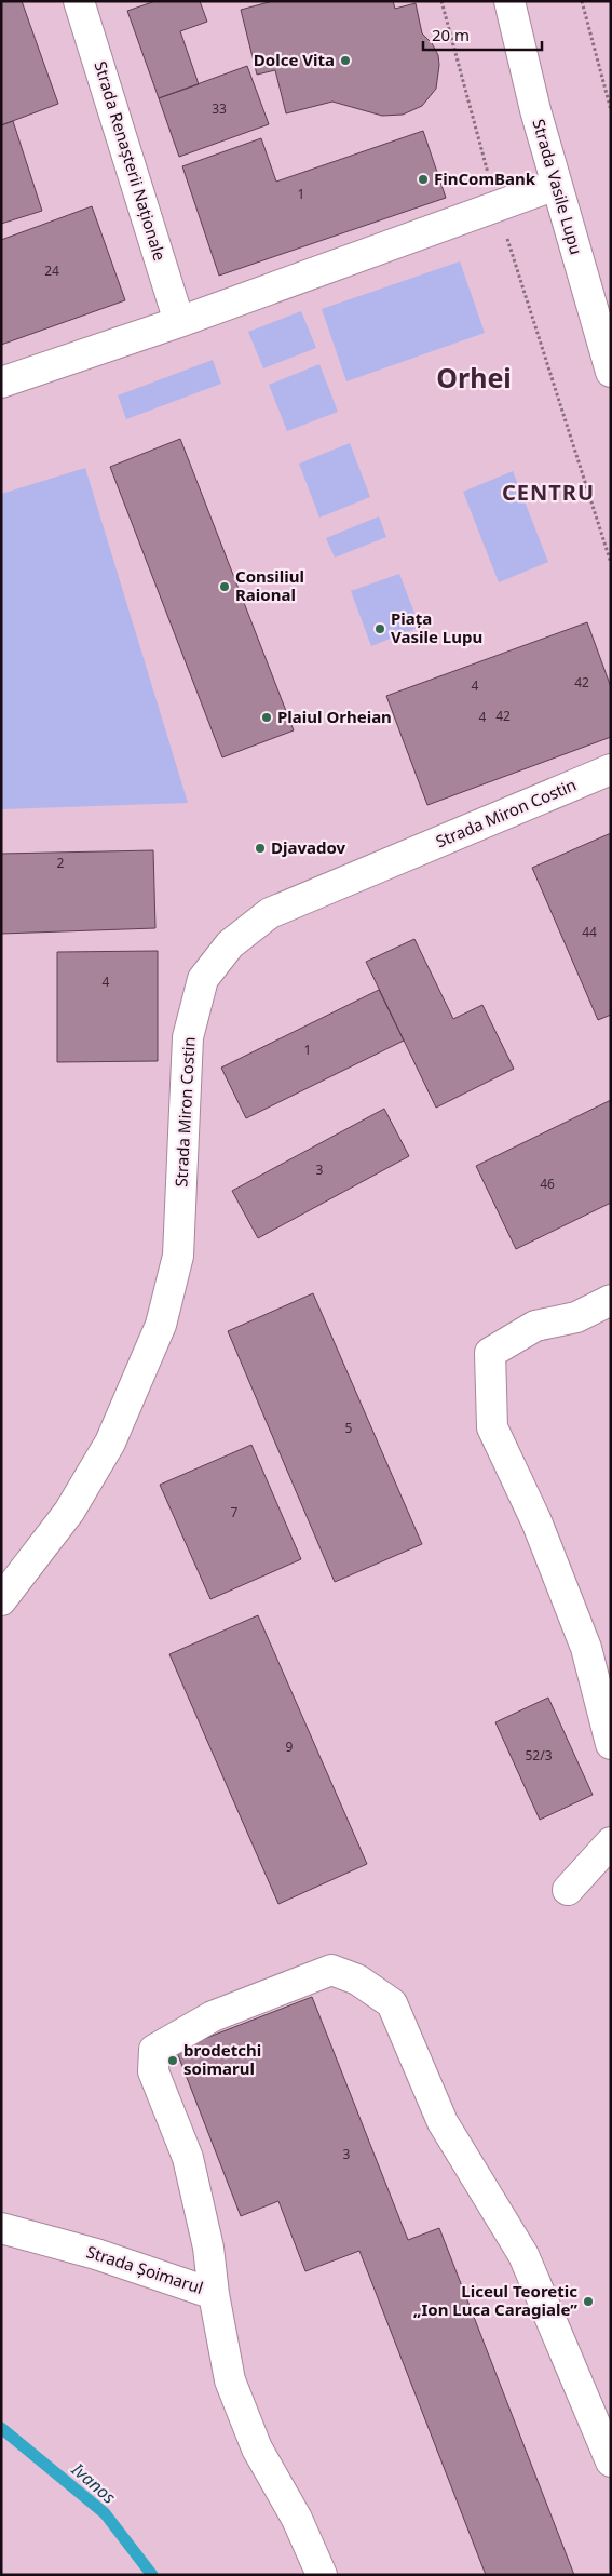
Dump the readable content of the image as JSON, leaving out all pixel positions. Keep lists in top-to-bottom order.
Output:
{
  "streets": {
    "street": [
      "Strada Renașterii Naționale",
      "Strada Vasile Lupu",
      "Strada Miron Costin",
      "Strada Șoimarul"
    ]
  },
  "districts": ["Orhei", "CENTRU"],
  "water": ["Ivanos"],
  "places": [
    "Dolce Vita",
    "FinComBank",
    "Consiliul Raional",
    "Piața Vasile Lupu",
    "Plaiul Orheian",
    "Djavadov",
    "brodetchi soimarul",
    "Liceul Teoretic „Ion Luca Caragiale”"
  ],
  "house_numbers": [
    "33",
    "1",
    "24",
    "42",
    "4",
    "42",
    "4",
    "2",
    "44",
    "4",
    "1",
    "3",
    "46",
    "5",
    "7",
    "9",
    "52/3",
    "3"
  ],
  "scale_bar": "20 m"
}
